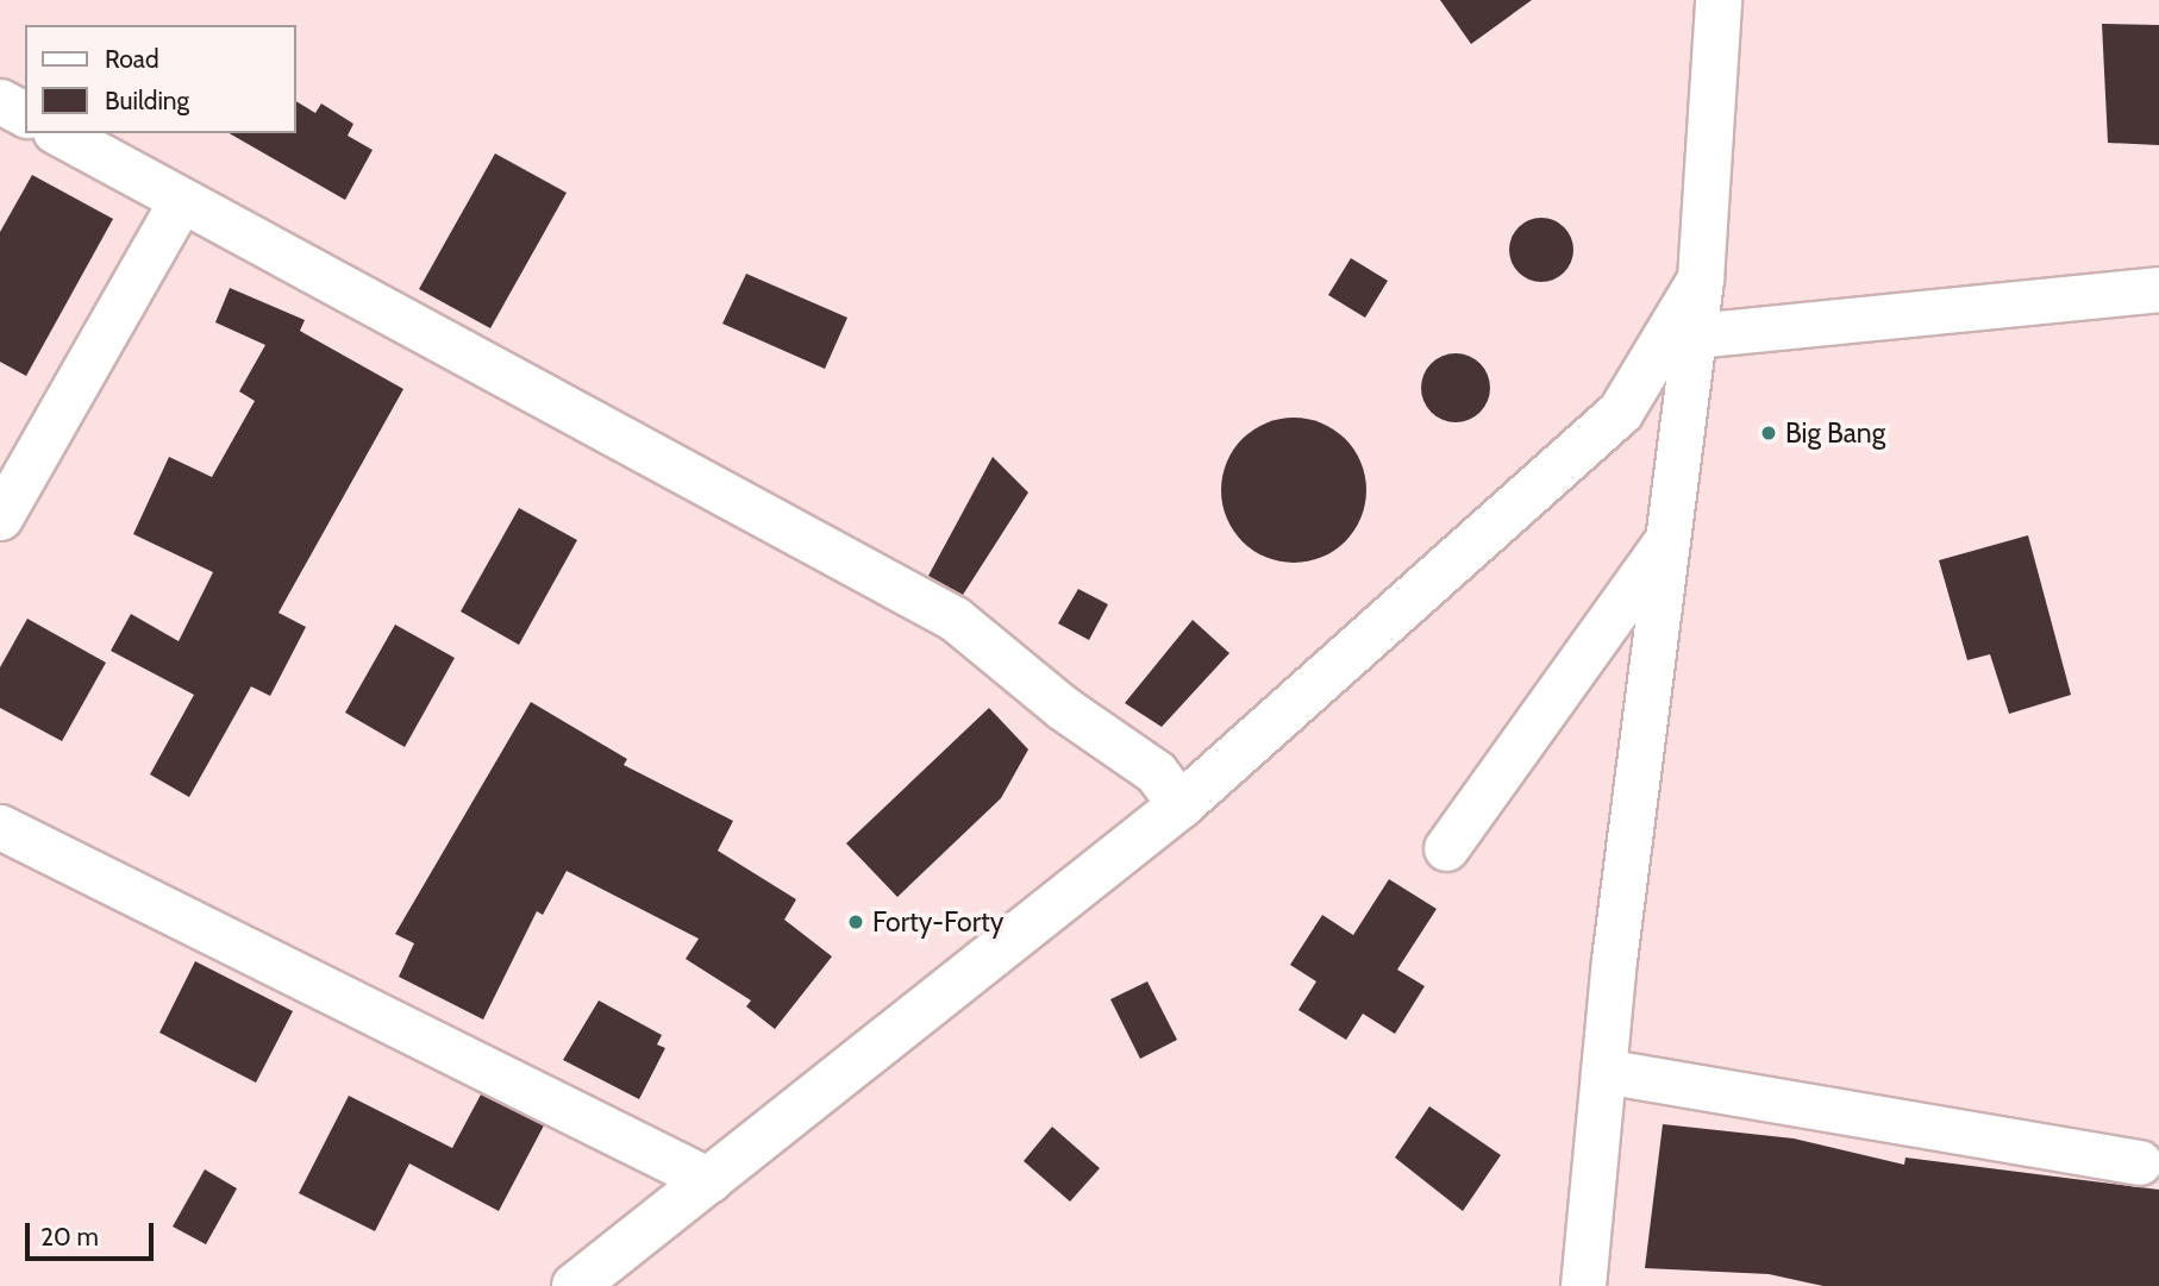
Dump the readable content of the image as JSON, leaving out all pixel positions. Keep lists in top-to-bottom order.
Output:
{
  "places": ["Big Bang", "Forty-Forty"],
  "legend": ["Road", "Building"],
  "scale_bar": "20 m"
}
